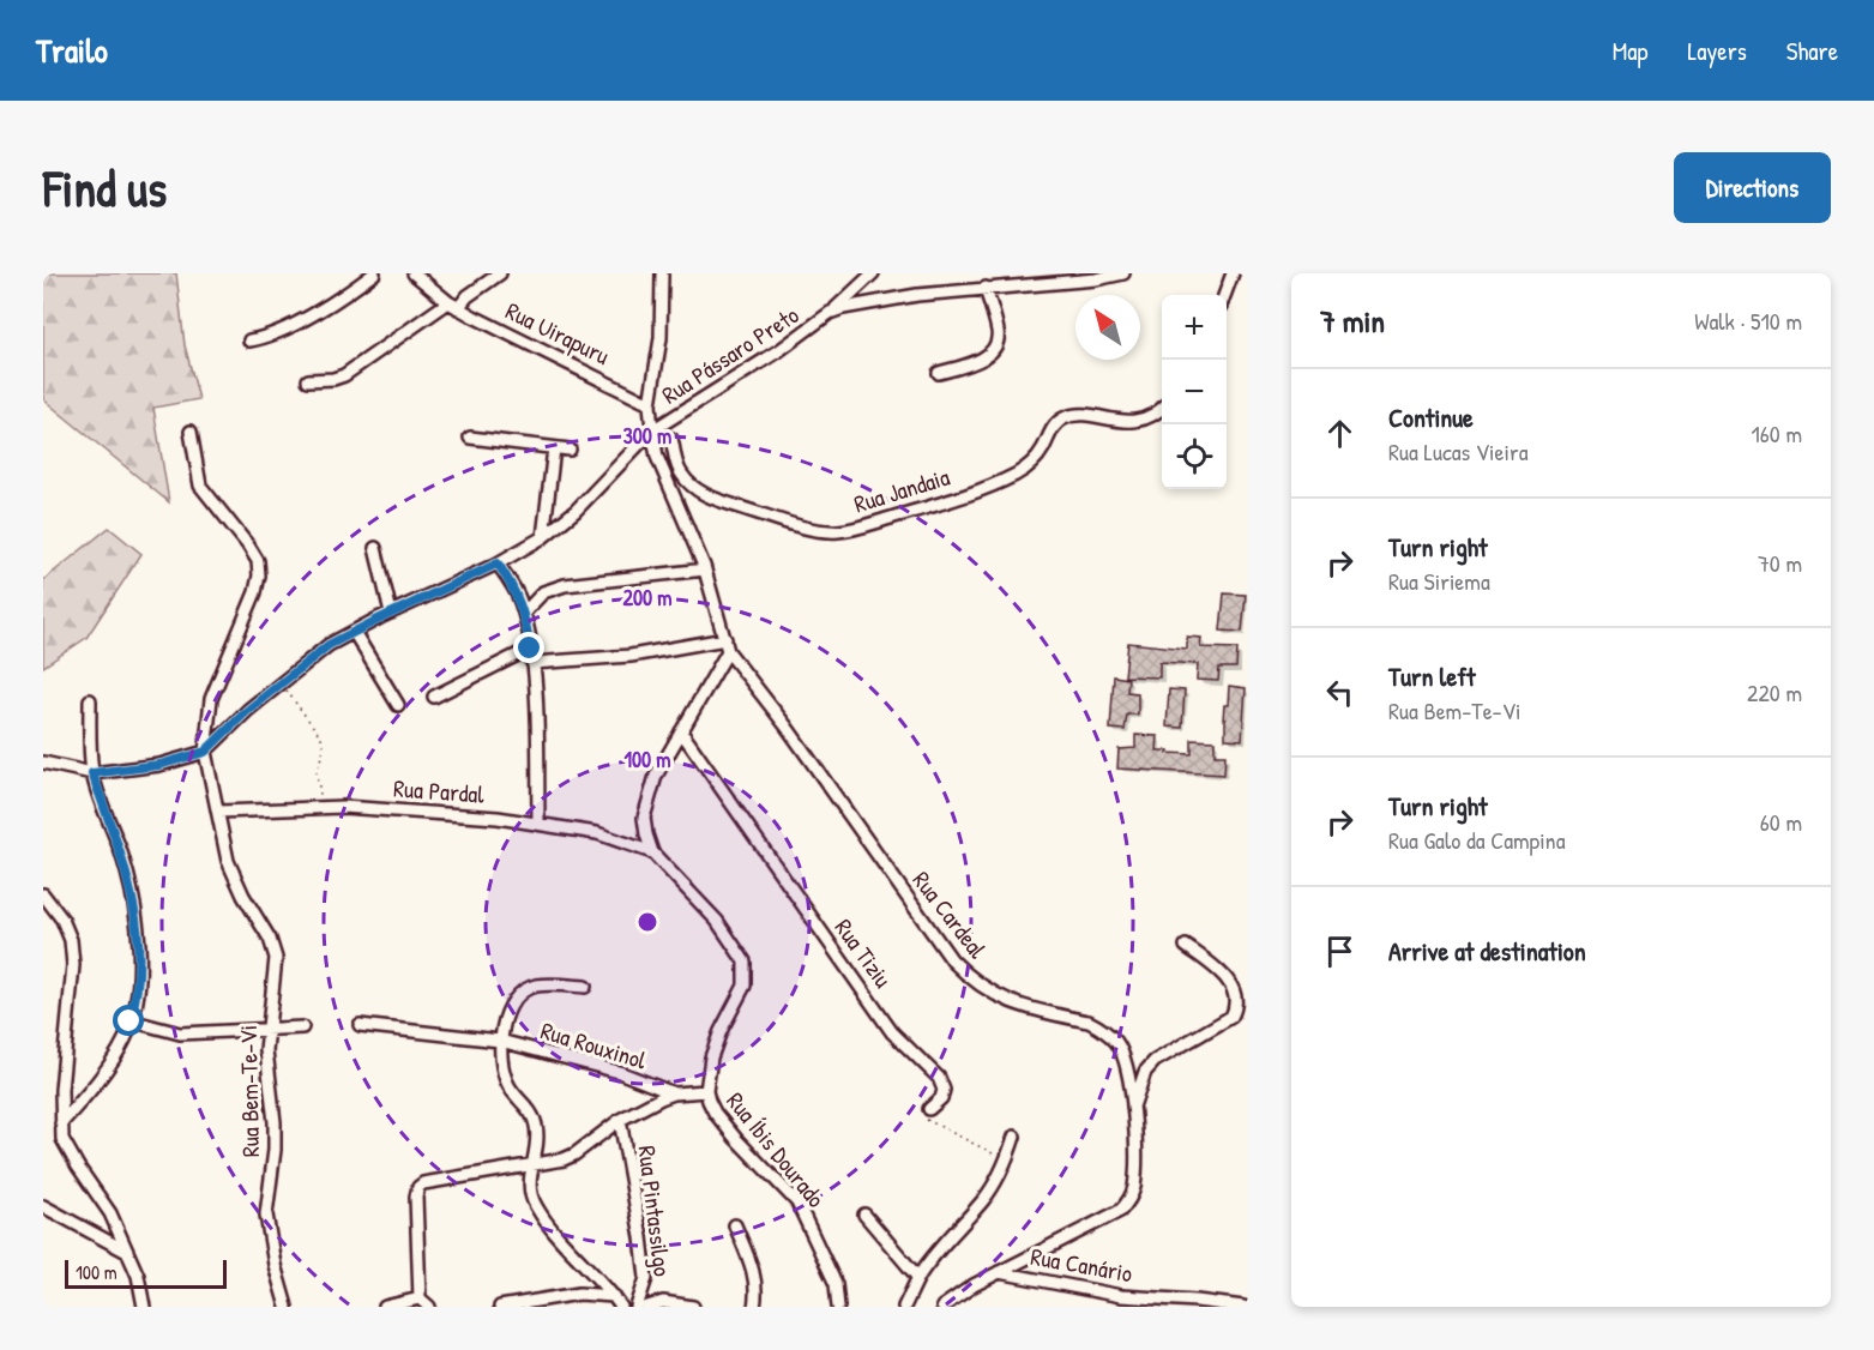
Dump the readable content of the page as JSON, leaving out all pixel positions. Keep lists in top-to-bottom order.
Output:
{
  "streets": {
    "street": [
      "Rua Uirapuru",
      "Rua Pássaro Preto",
      "Rua Jandaia",
      "Rua Pardal",
      "Rua Cardeal",
      "Rua Tiziu",
      "Rua Rouxinol",
      "Rua Bem-Te-Vi",
      "Rua Íbis Dourado",
      "Rua Pintassilgo",
      "Rua Canário"
    ]
  },
  "crossings": [
    ["Rua Pássaro Preto", "Rua Jandaia"],
    ["Rua Pardal", "Rua Bem-Te-Vi"],
    ["Rua Pardal", "Rua Íbis Dourado"],
    ["Rua Cardeal", "Rua Canário"]
  ],
  "scale_bar": "100 m",
  "north": "top left",
  "page": {
    "header": "Trailo",
    "nav": ["Map", "Layers", "Share"],
    "buttons": "Directions",
    "title": "Find us",
    "heading": ["7 min", "Walk · 510 m"],
    "map_buttons": ["+", "−"],
    "list": [
      ["Continue", "Rua Lucas Vieira", "160 m"],
      ["Turn right", "Rua Siriema", "70 m"],
      ["Turn left", "Rua Bem-Te-Vi", "220 m"],
      ["Turn right", "Rua Galo da Campina", "60 m"],
      "Arrive at destination"
    ],
    "scale": "100 m"
  },
  "rings": ["300 m", "200 m", "100 m"]
}
